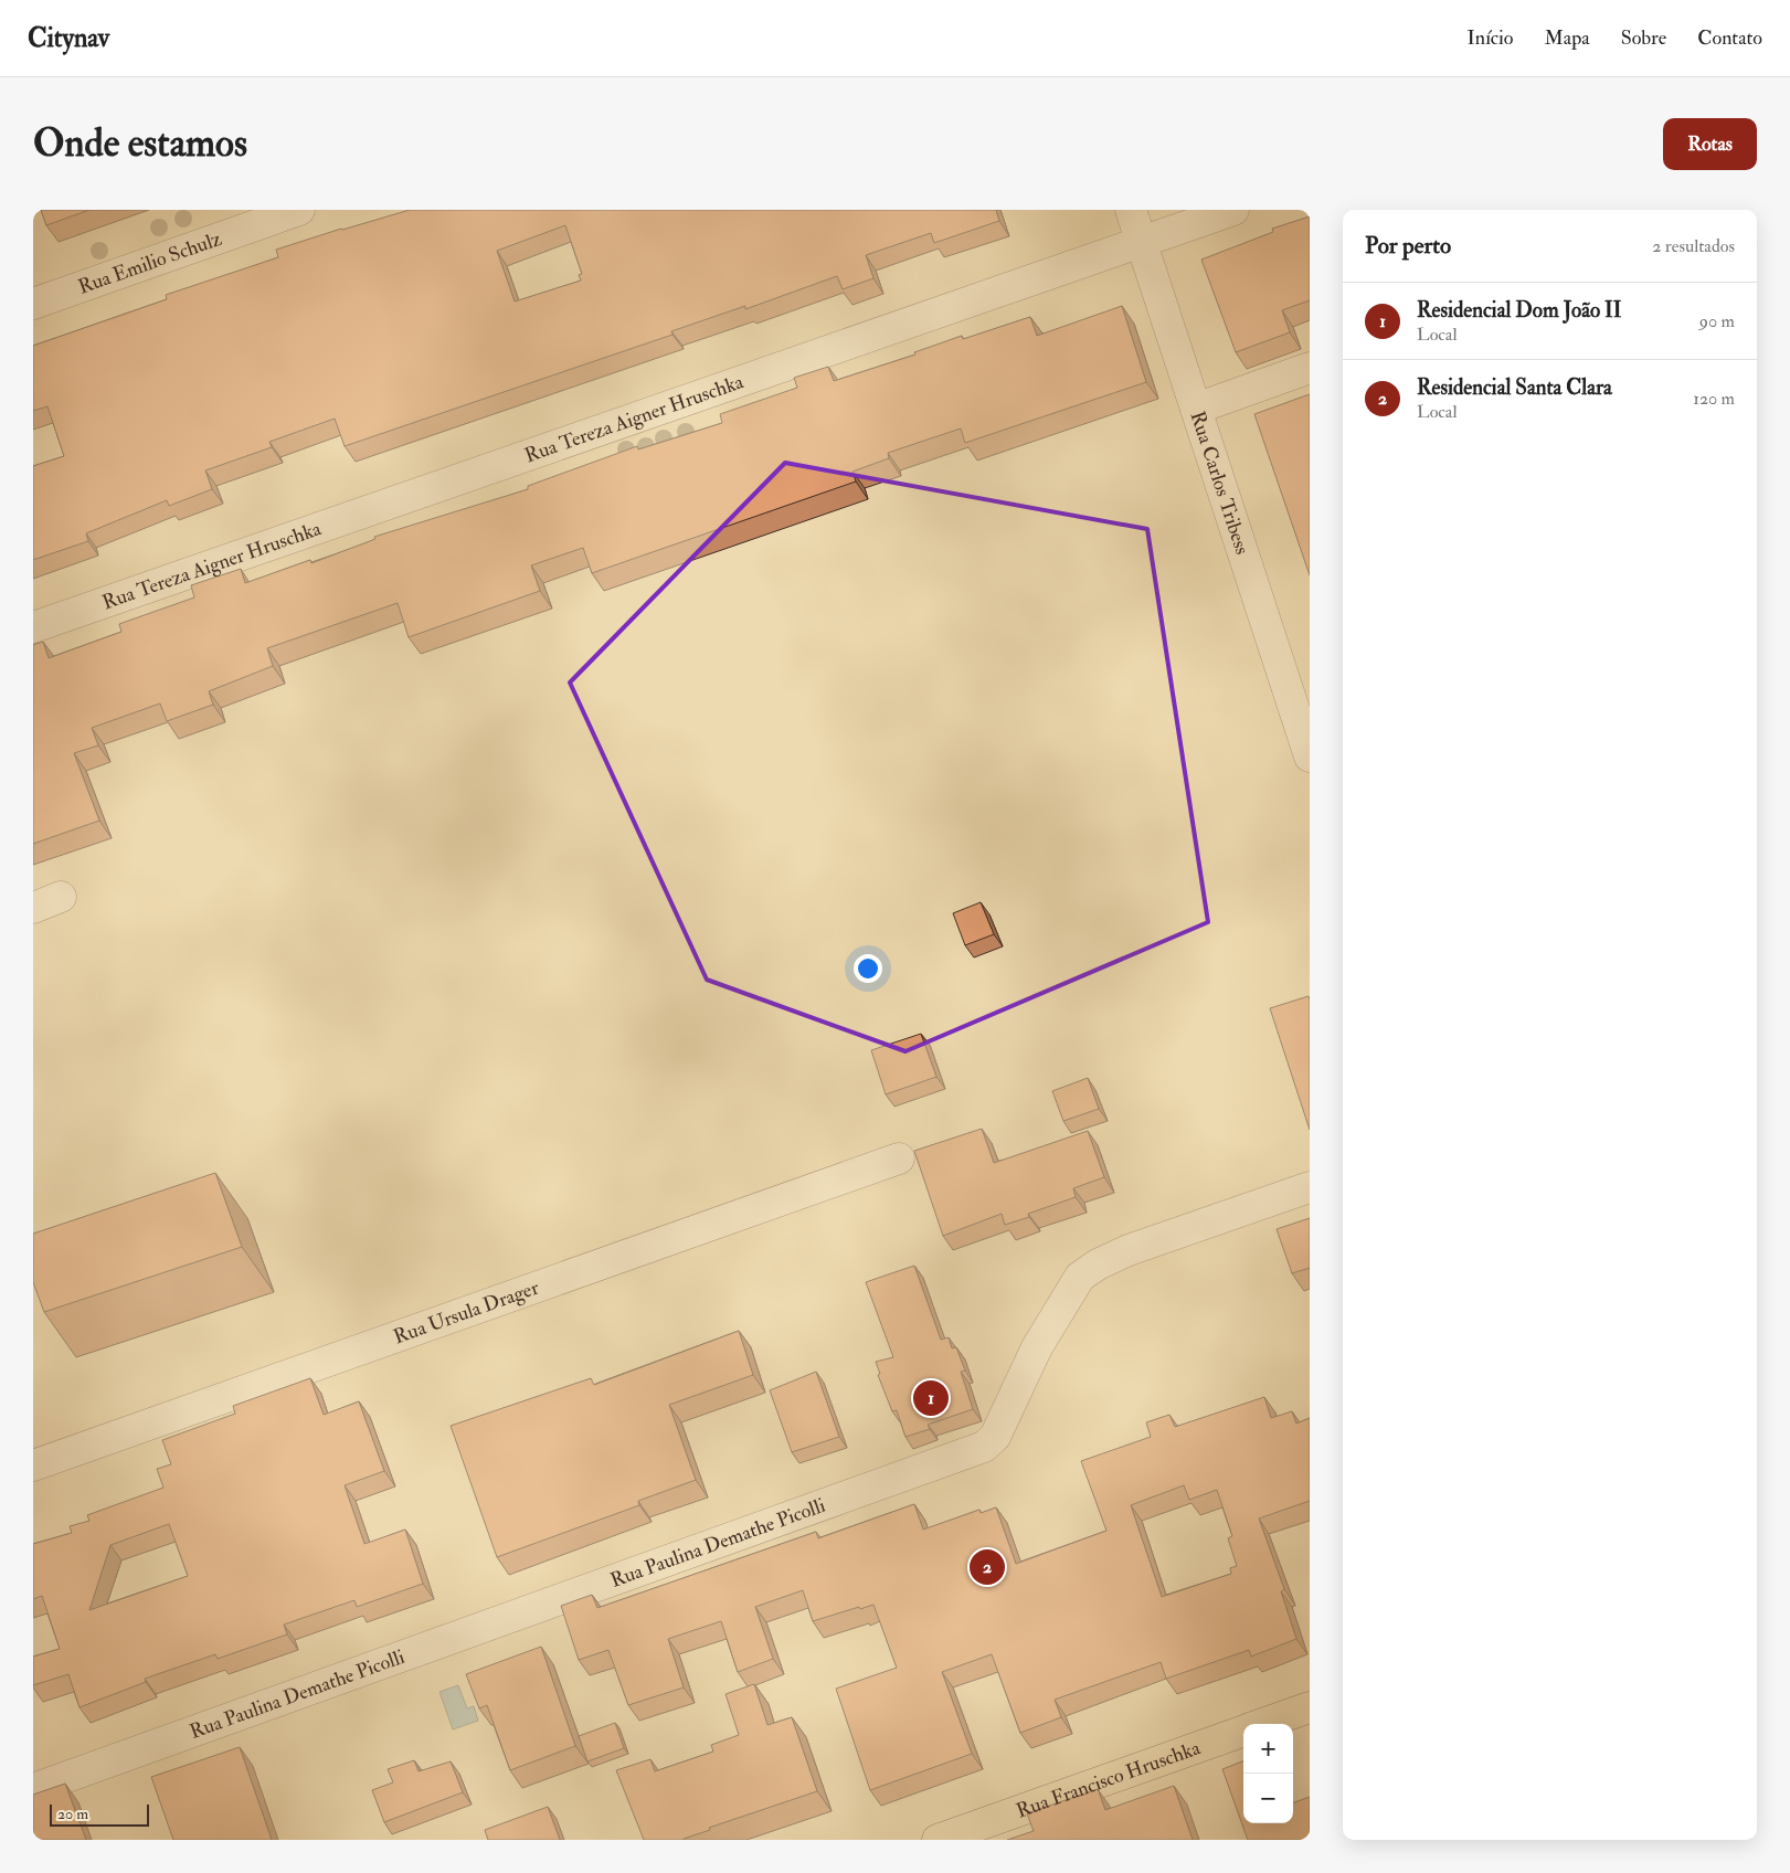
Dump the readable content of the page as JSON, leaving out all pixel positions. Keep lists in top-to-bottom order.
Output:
{
  "streets": {
    "main road": ["Rua Francisco Hruschka"],
    "street": [
      "Rua Emilio Schulz",
      "Rua Tereza Aigner Hruschka",
      "Rua Carlos Tribess",
      "Rua Ursula Drager",
      "Rua Paulina Demathe Picolli"
    ]
  },
  "crossings": [
    ["Rua Tereza Aigner Hruschka", "Rua Carlos Tribess"]
  ],
  "scale_bar": "20 m",
  "page": {
    "header": "Citynav",
    "nav": [
      "Início",
      "Mapa",
      "Sobre",
      "Contato"
    ],
    "buttons": "Rotas",
    "title": "Onde estamos",
    "heading": ["Por perto", "2 resultados"],
    "list": [
      {
        "mark": "1",
        "name": "Residencial Dom João II",
        "note": "Local",
        "value": "90 m"
      },
      {
        "mark": "2",
        "name": "Residencial Santa Clara",
        "note": "Local",
        "value": "120 m"
      }
    ],
    "pins": ["1", "2"],
    "map_buttons": ["+", "−"],
    "scale": "20 m"
  }
}
